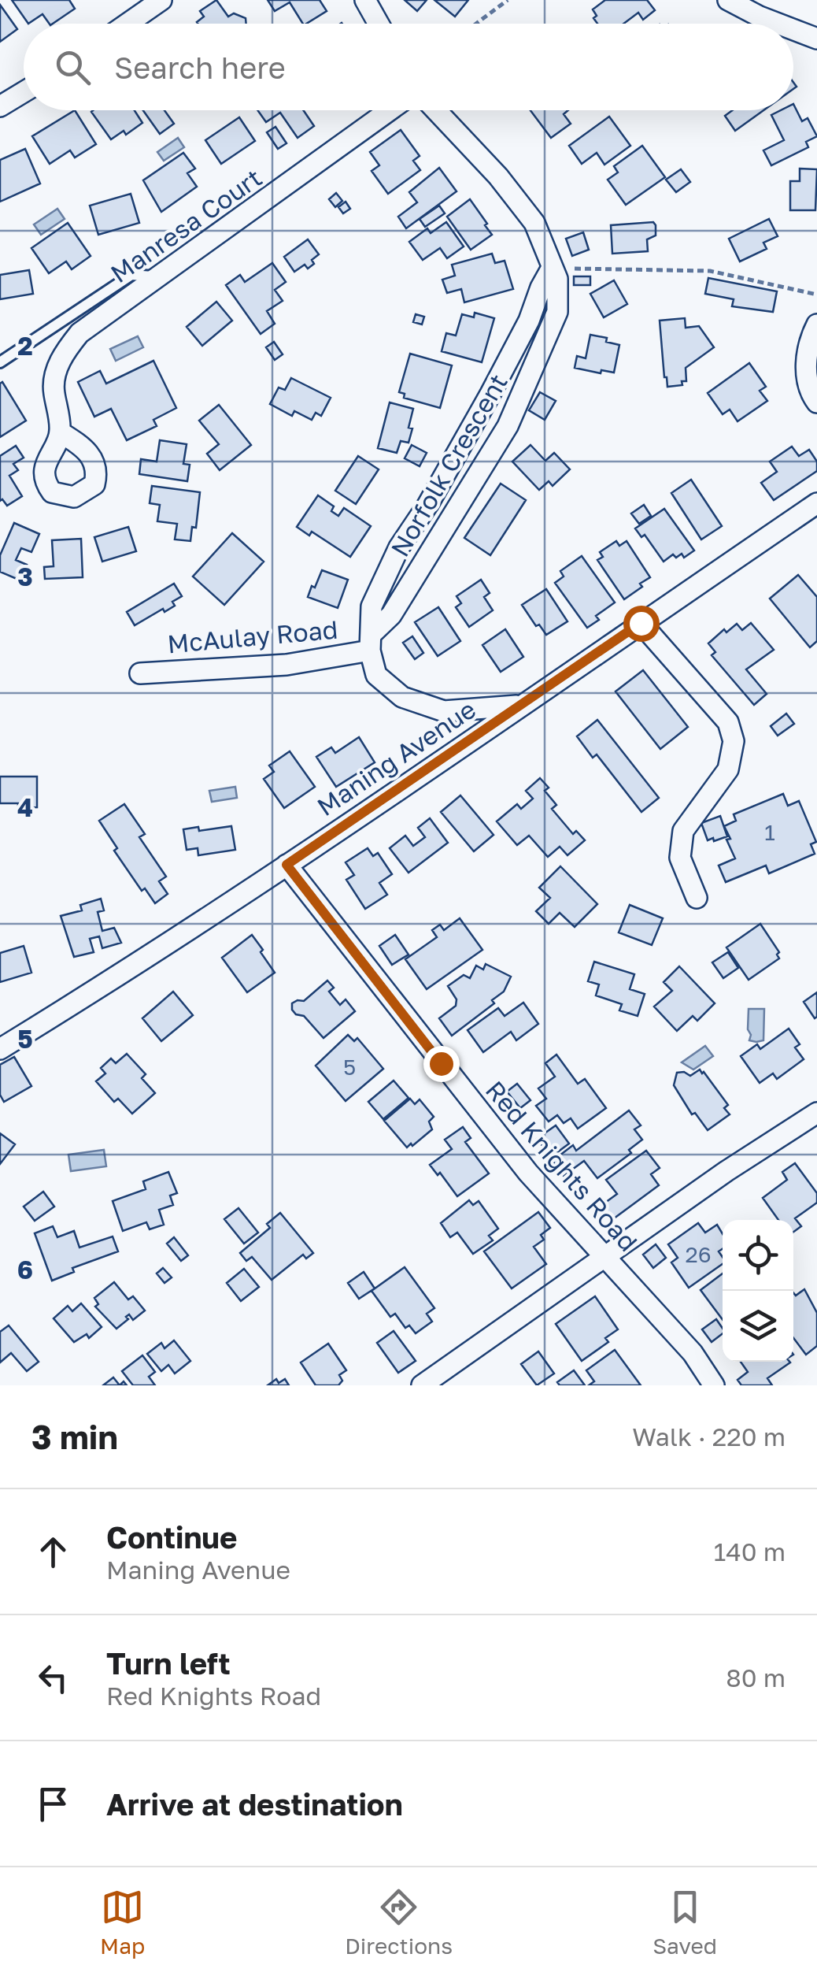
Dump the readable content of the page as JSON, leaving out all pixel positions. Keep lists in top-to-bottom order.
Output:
{
  "streets": {
    "street": [
      "Manresa Court",
      "Norfolk Crescent",
      "McAulay Road",
      "Maning Avenue",
      "Red Knights Road"
    ]
  },
  "crossings": [
    ["Norfolk Crescent", "McAulay Road"],
    ["Maning Avenue", "Red Knights Road"]
  ],
  "house_numbers": ["1", "5", "26"],
  "page": {
    "search": "Search here",
    "heading": ["3 min", "Walk · 220 m"],
    "list": [
      ["Continue", "Maning Avenue", "140 m"],
      ["Turn left", "Red Knights Road", "80 m"],
      "Arrive at destination"
    ],
    "nav": ["Map", "Directions", "Saved"]
  },
  "grid": {
    "rows": [
      "2",
      "3",
      "4",
      "5",
      "6"
    ]
  }
}
